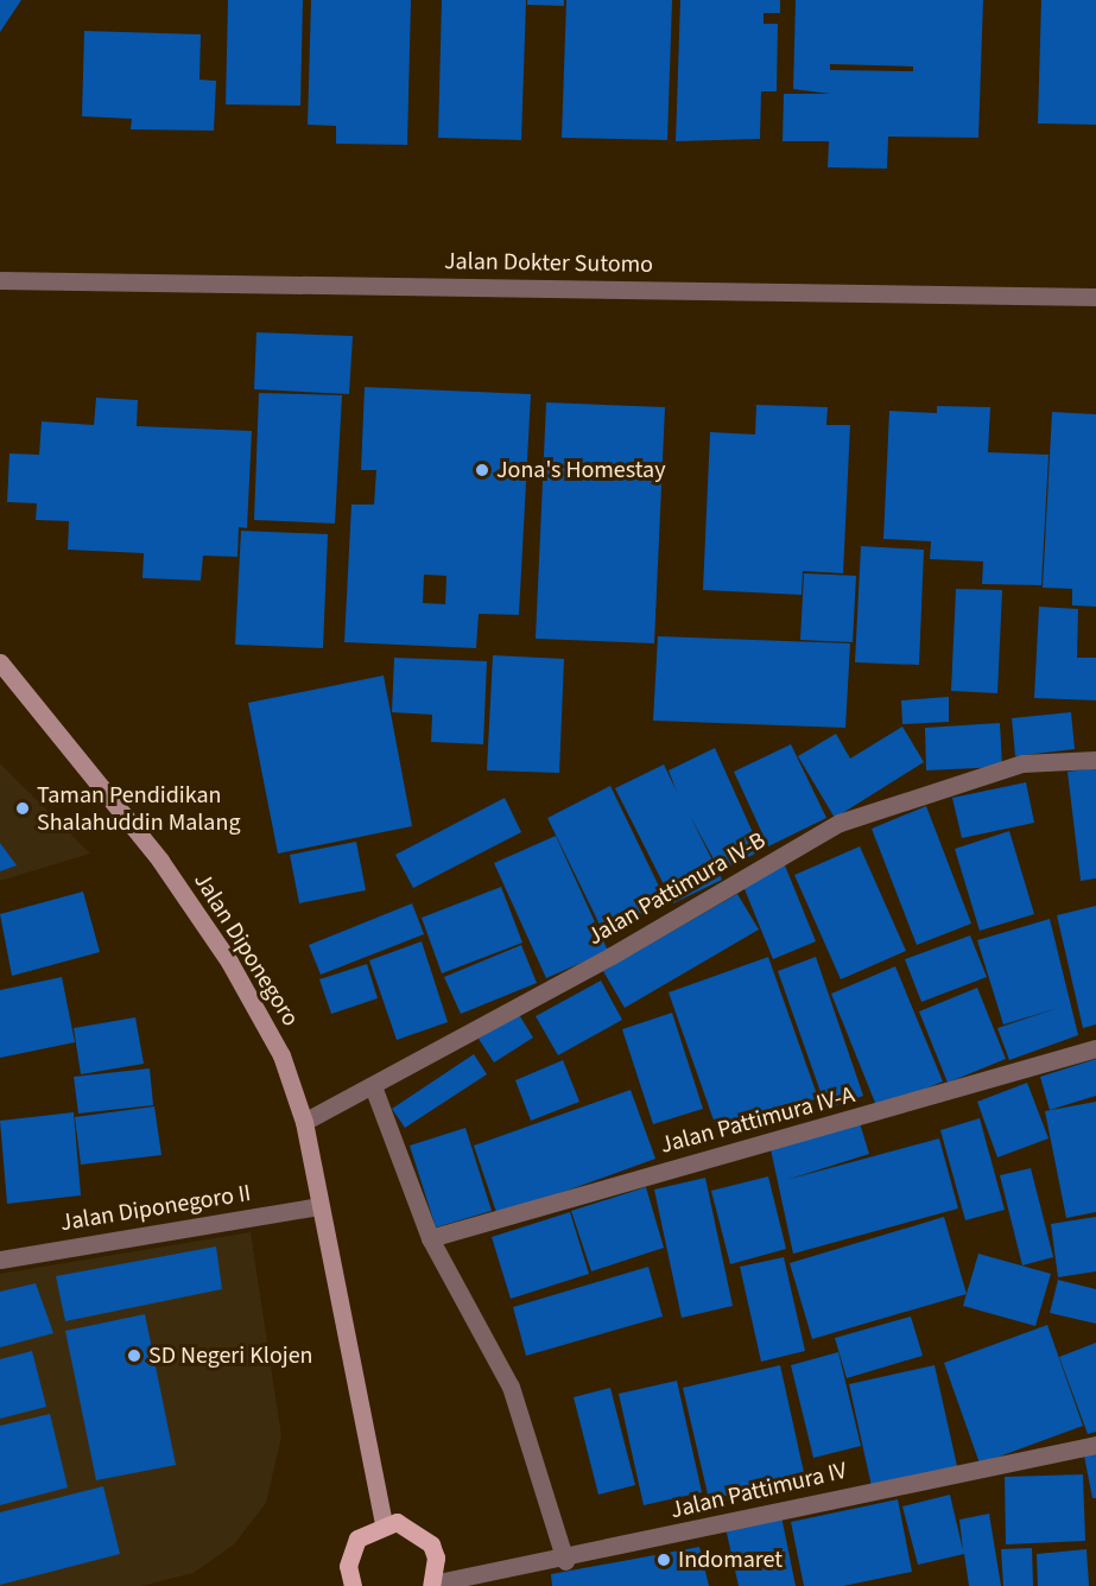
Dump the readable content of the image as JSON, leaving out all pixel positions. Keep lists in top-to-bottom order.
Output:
{
  "streets": {
    "street": [
      "Jalan Dokter Sutomo",
      "Jalan Pattimura IV-B",
      "Jalan Diponegoro",
      "Jalan Pattimura IV-A",
      "Jalan Diponegoro II",
      "Jalan Pattimura IV"
    ]
  },
  "crossings": [
    ["Jalan Pattimura IV-B", "Jalan Diponegoro"],
    ["Jalan Diponegoro", "Jalan Diponegoro II"]
  ],
  "places": [
    "Jona's Homestay",
    "Taman Pendidikan Shalahuddin Malang",
    "SD Negeri Klojen",
    "Indomaret"
  ]
}
